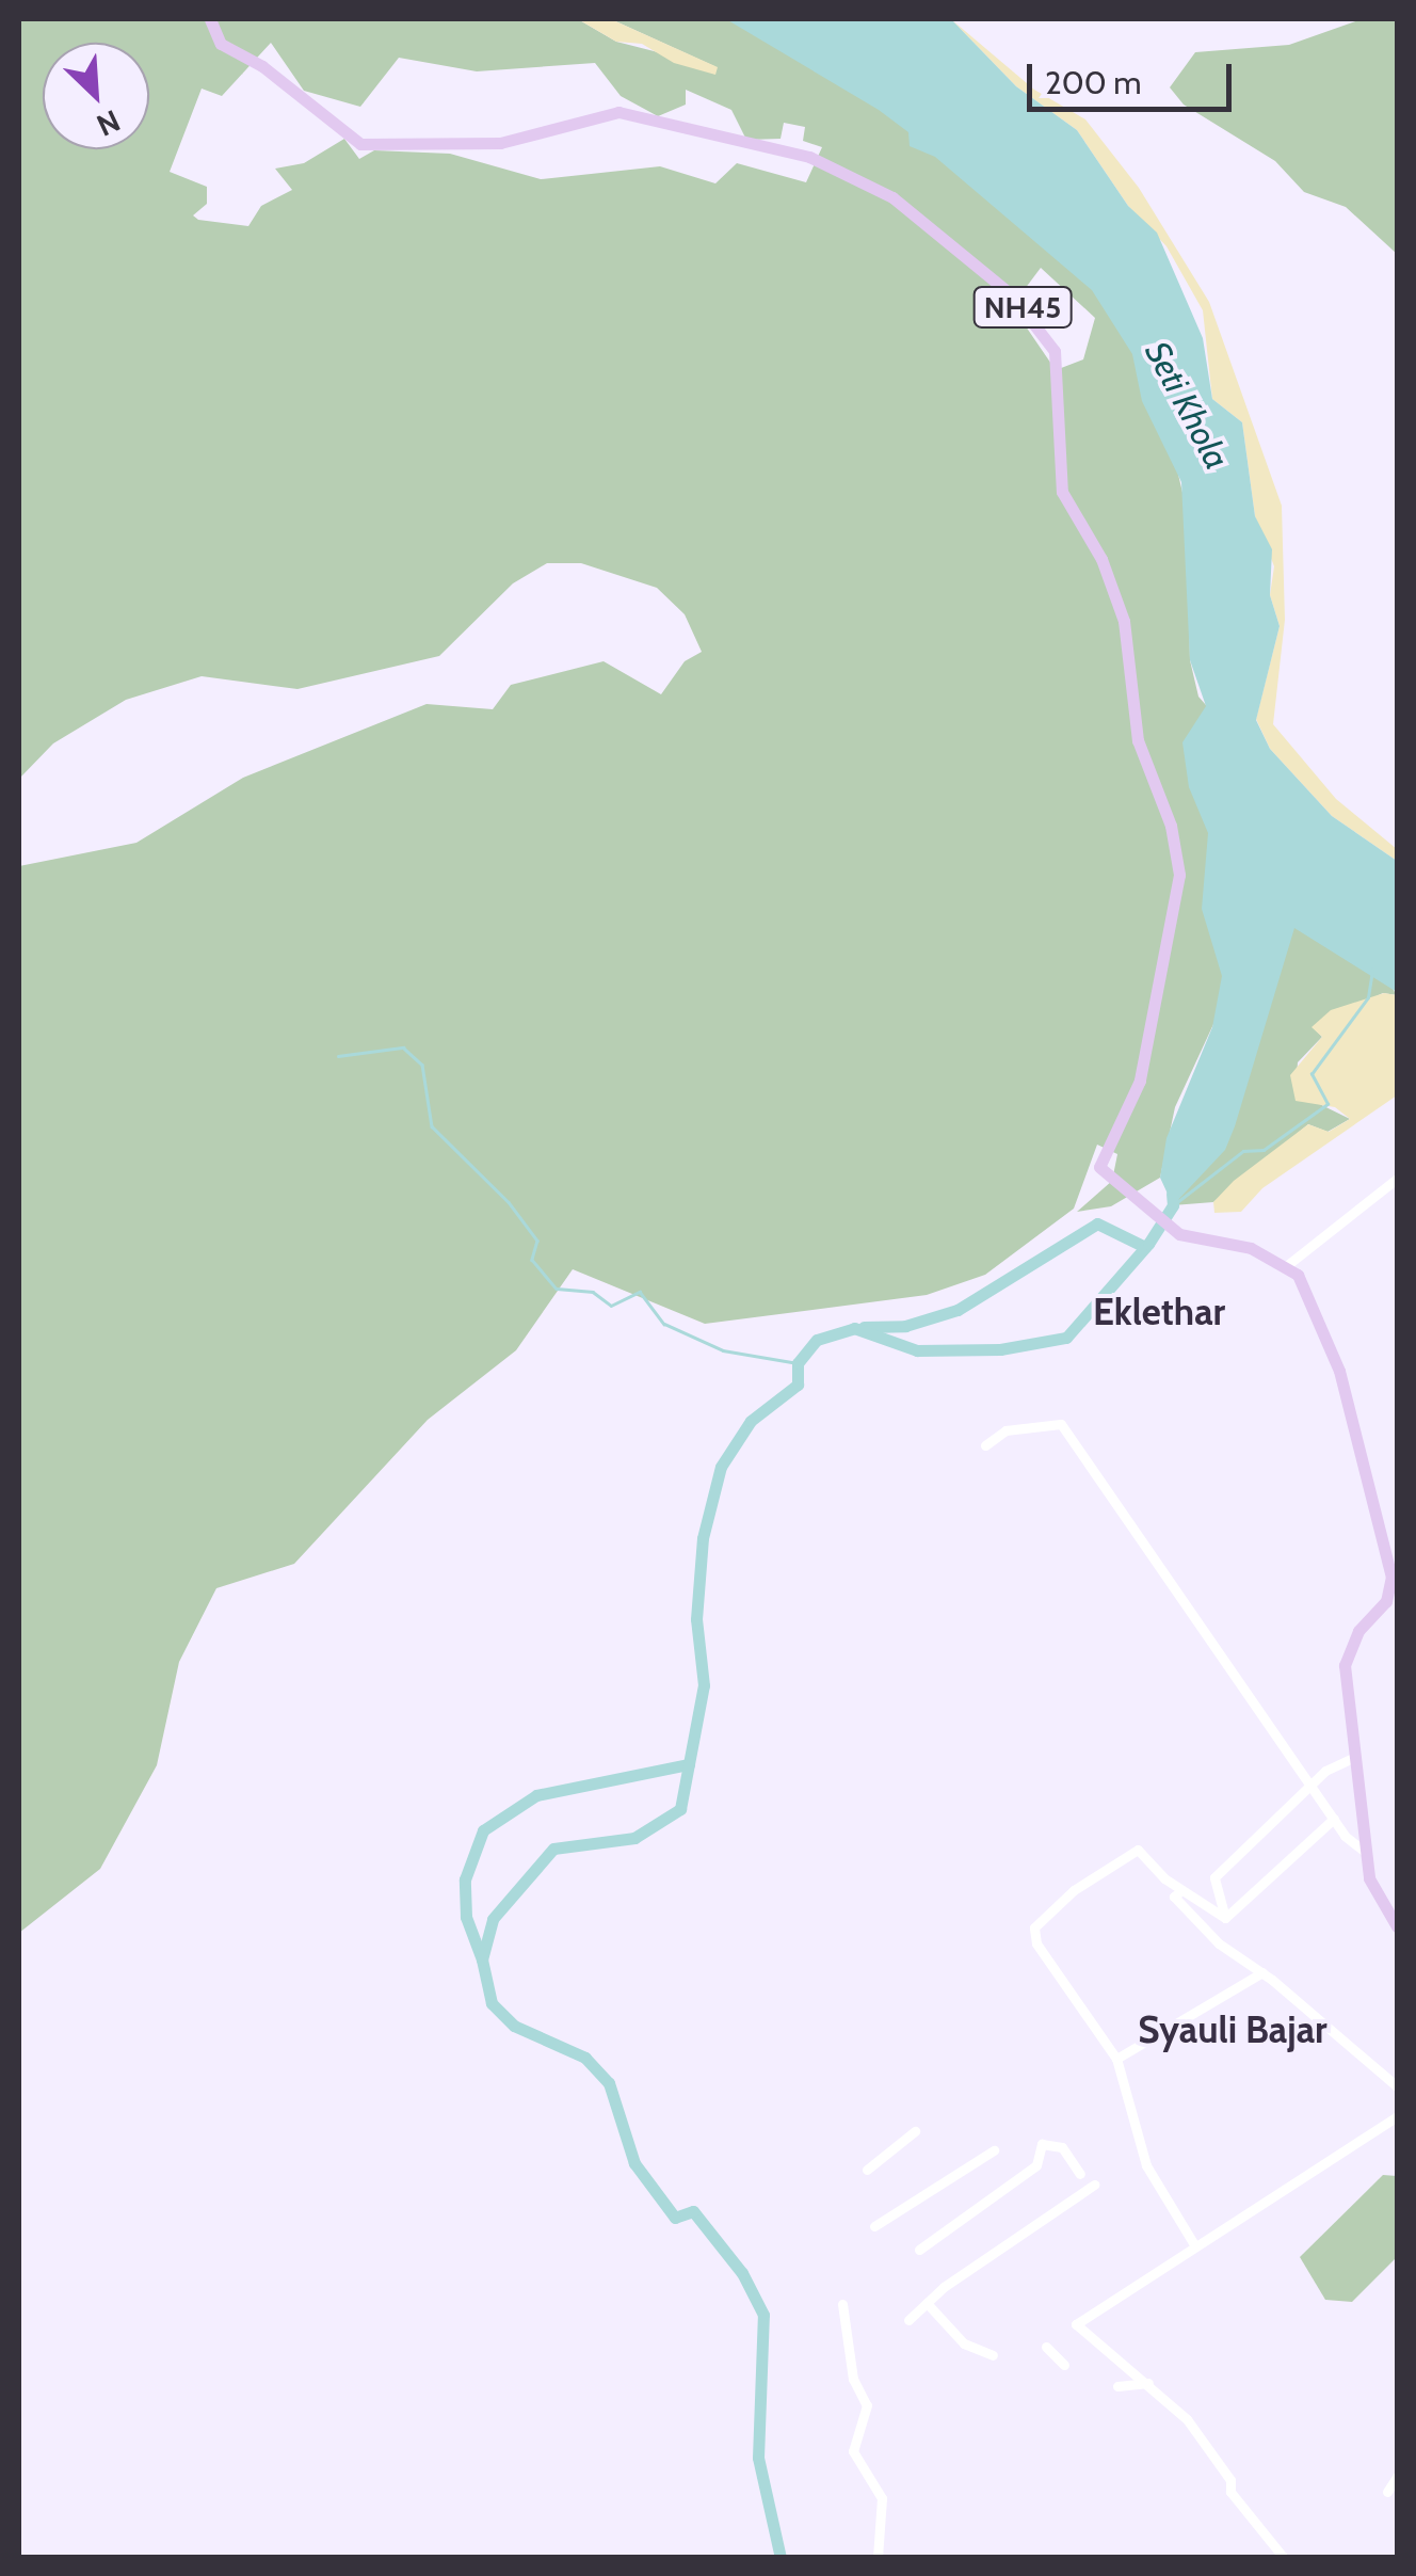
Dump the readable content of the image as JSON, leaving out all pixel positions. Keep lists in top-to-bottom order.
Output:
{
  "streets": {
    "main road": ["NH45"]
  },
  "districts": ["Eklethar", "Syauli Bajar"],
  "water": ["Seti Khola"],
  "scale_bar": "200 m",
  "north": "bottom right"
}
